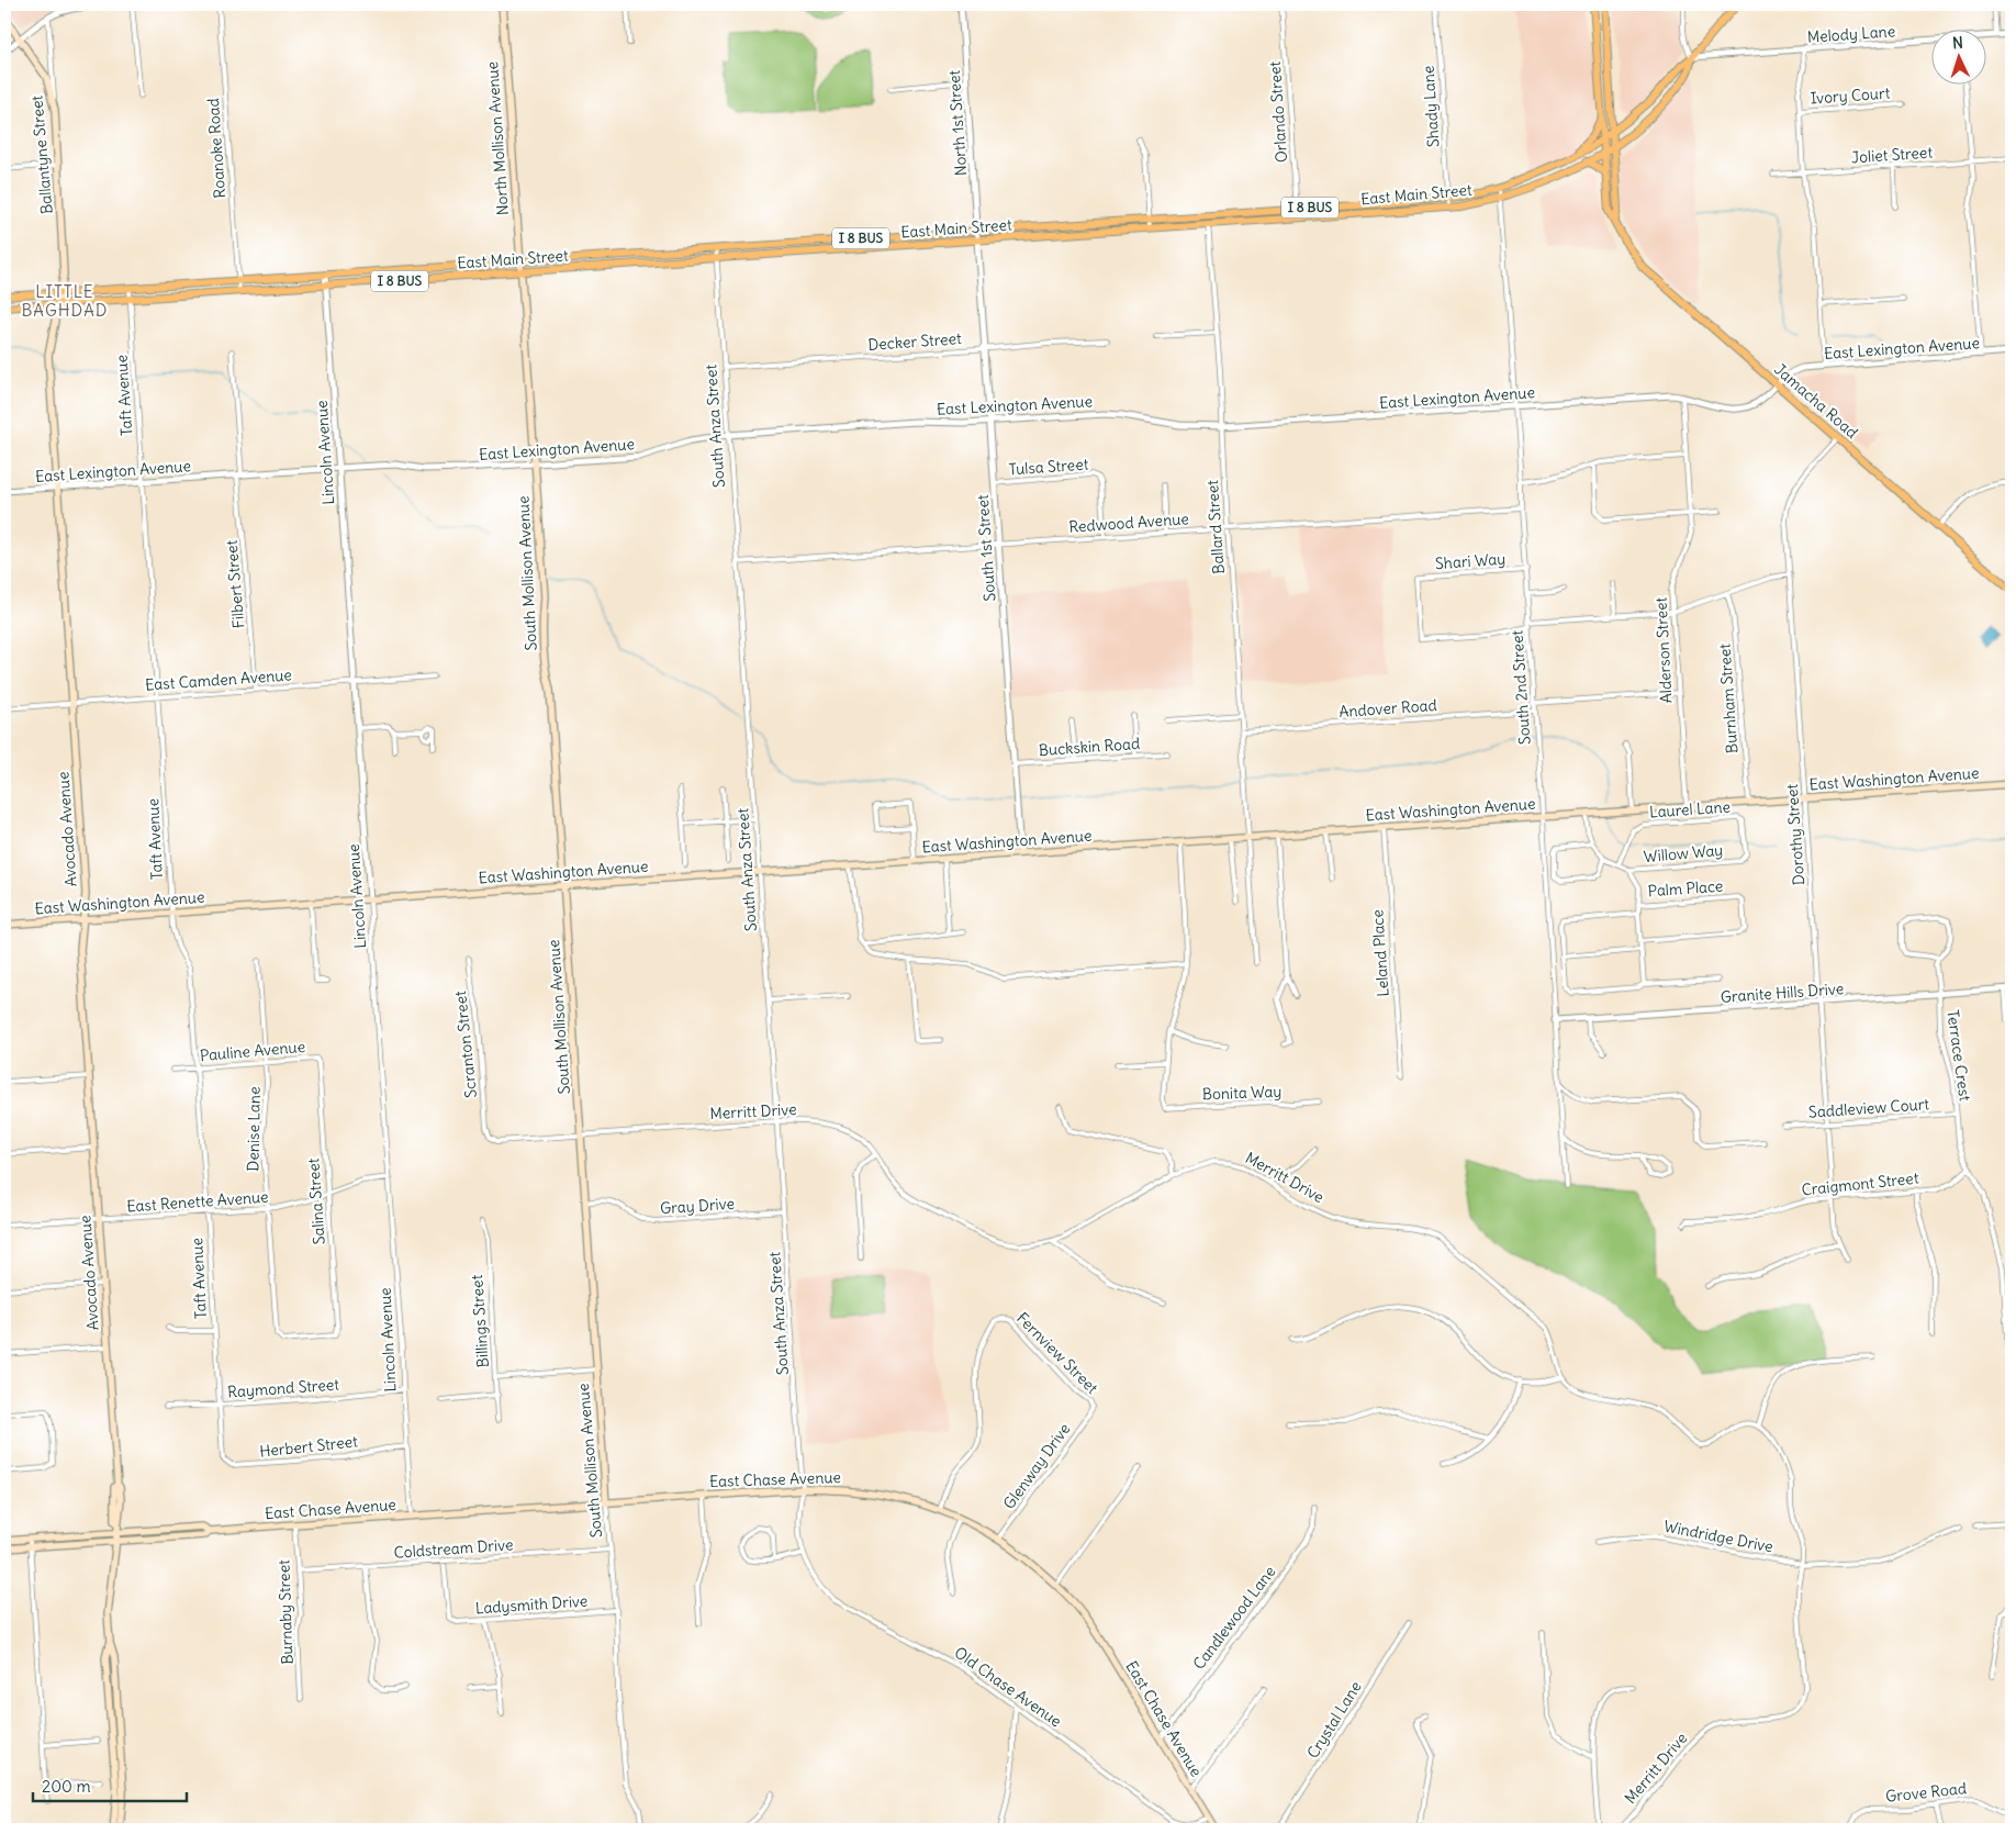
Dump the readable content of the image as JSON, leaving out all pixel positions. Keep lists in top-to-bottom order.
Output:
{
  "streets": {
    "main road": [
      "North Mollison Avenue",
      "Ballantyne Street",
      "East Main Street",
      "I 8 BUS",
      "Jamacha Road",
      "South Mollison Avenue",
      "East Washington Avenue",
      "Avocado Avenue",
      "East Chase Avenue"
    ],
    "street": [
      "Melody Lane",
      "Ivory Court",
      "Shady Lane",
      "Orlando Street",
      "North 1st Street",
      "Roanoke Road",
      "Joliet Street",
      "Decker Street",
      "East Lexington Avenue",
      "Taft Avenue",
      "South Anza Street",
      "Lincoln Avenue",
      "Tulsa Street",
      "Redwood Avenue",
      "Ballard Street",
      "South 1st Street",
      "Shari Way",
      "Filbert Street",
      "Alderson Street",
      "East Camden Avenue",
      "South 2nd Street",
      "Burnham Street",
      "Andover Road",
      "Buckskin Road",
      "Laurel Lane",
      "Dorothy Street",
      "Willow Way",
      "Palm Place",
      "Leland Place",
      "Granite Hills Drive",
      "Scranton Street",
      "Pauline Avenue",
      "Terrace Crest",
      "Bonita Way",
      "Saddleview Court",
      "Merritt Drive",
      "Denise Lane",
      "Craigmont Street",
      "East Renette Avenue",
      "Salina Street",
      "Gray Drive",
      "Billings Street",
      "Fernview Street",
      "Raymond Street",
      "Herbert Street",
      "Glenway Drive",
      "Windridge Drive",
      "Coldstream Drive",
      "Ladysmith Drive",
      "Burnaby Street",
      "Candlewood Lane",
      "Old Chase Avenue",
      "Crystal Lane",
      "Grove Road"
    ]
  },
  "crossings": [
    ["Melody Lane", "East Main Street"],
    ["Shady Lane", "East Main Street"],
    ["Orlando Street", "East Main Street"],
    ["North 1st Street", "East Main Street"],
    ["North 1st Street", "South 1st Street"],
    ["North Mollison Avenue", "East Main Street"],
    ["North Mollison Avenue", "South Mollison Avenue"],
    ["Roanoke Road", "East Main Street"],
    ["Ballantyne Street", "East Main Street"],
    ["Ballantyne Street", "Avocado Avenue"],
    ["East Main Street", "Taft Avenue"],
    ["East Main Street", "Jamacha Road"],
    ["East Main Street", "South Anza Street"],
    ["East Main Street", "Lincoln Avenue"],
    ["East Main Street", "Ballard Street"],
    ["East Main Street", "South 1st Street"],
    ["East Main Street", "South Mollison Avenue"],
    ["East Main Street", "South 2nd Street"],
    ["East Main Street", "Avocado Avenue"],
    ["Decker Street", "South Anza Street"],
    ["Decker Street", "South 1st Street"],
    ["East Lexington Avenue", "Taft Avenue"],
    ["East Lexington Avenue", "Jamacha Road"],
    ["East Lexington Avenue", "South Anza Street"],
    ["East Lexington Avenue", "Lincoln Avenue"],
    ["East Lexington Avenue", "Ballard Street"],
    ["East Lexington Avenue", "South 1st Street"],
    ["East Lexington Avenue", "South Mollison Avenue"],
    ["East Lexington Avenue", "Filbert Street"],
    ["East Lexington Avenue", "Alderson Street"],
    ["East Lexington Avenue", "South 2nd Street"],
    ["East Lexington Avenue", "Avocado Avenue"],
    ["Taft Avenue", "East Camden Avenue"],
    ["Taft Avenue", "East Washington Avenue"],
    ["Taft Avenue", "Pauline Avenue"],
    ["Taft Avenue", "East Renette Avenue"],
    ["Taft Avenue", "Raymond Street"],
    ["Taft Avenue", "Herbert Street"],
    ["Jamacha Road", "Dorothy Street"],
    ["South Anza Street", "Redwood Avenue"],
    ["South Anza Street", "East Washington Avenue"],
    ["South Anza Street", "Merritt Drive"],
    ["South Anza Street", "Gray Drive"],
    ["South Anza Street", "East Chase Avenue"],
    ["South Anza Street", "Old Chase Avenue"],
    ["Lincoln Avenue", "East Camden Avenue"],
    ["Lincoln Avenue", "East Washington Avenue"],
    ["Lincoln Avenue", "East Renette Avenue"],
    ["Lincoln Avenue", "Raymond Street"],
    ["Lincoln Avenue", "Herbert Street"],
    ["Lincoln Avenue", "East Chase Avenue"],
    ["Tulsa Street", "Redwood Avenue"],
    ["Tulsa Street", "South 1st Street"],
    ["Redwood Avenue", "Ballard Street"],
    ["Redwood Avenue", "South 1st Street"],
    ["Redwood Avenue", "South 2nd Street"],
    ["Ballard Street", "Andover Road"],
    ["Ballard Street", "East Washington Avenue"],
    ["South 1st Street", "Buckskin Road"],
    ["South 1st Street", "East Washington Avenue"],
    ["Shari Way", "South 2nd Street"],
    ["South Mollison Avenue", "East Washington Avenue"],
    ["South Mollison Avenue", "Merritt Drive"],
    ["South Mollison Avenue", "Gray Drive"],
    ["South Mollison Avenue", "East Chase Avenue"],
    ["South Mollison Avenue", "Coldstream Drive"],
    ["South Mollison Avenue", "Ladysmith Drive"],
    ["Filbert Street", "East Camden Avenue"],
    ["Alderson Street", "East Washington Avenue"],
    ["East Camden Avenue", "Avocado Avenue"],
    ["South 2nd Street", "Andover Road"],
    ["South 2nd Street", "East Washington Avenue"],
    ["South 2nd Street", "Granite Hills Drive"],
    ["Burnham Street", "East Washington Avenue"],
    ["East Washington Avenue", "Avocado Avenue"],
    ["East Washington Avenue", "Dorothy Street"],
    ["East Washington Avenue", "Leland Place"],
    ["Laurel Lane", "Willow Way"],
    ["Avocado Avenue", "East Renette Avenue"],
    ["Avocado Avenue", "East Chase Avenue"],
    ["Dorothy Street", "Granite Hills Drive"],
    ["Dorothy Street", "Saddleview Court"],
    ["Dorothy Street", "Craigmont Street"],
    ["Granite Hills Drive", "Terrace Crest"],
    ["Scranton Street", "Merritt Drive"],
    ["Pauline Avenue", "Denise Lane"],
    ["Pauline Avenue", "Salina Street"],
    ["Terrace Crest", "Saddleview Court"],
    ["Terrace Crest", "Craigmont Street"],
    ["Merritt Drive", "Windridge Drive"],
    ["Denise Lane", "East Renette Avenue"],
    ["Denise Lane", "Salina Street"],
    ["East Renette Avenue", "Salina Street"],
    ["Fernview Street", "Glenway Drive"],
    ["Fernview Street", "East Chase Avenue"],
    ["Glenway Drive", "East Chase Avenue"],
    ["East Chase Avenue", "Burnaby Street"],
    ["East Chase Avenue", "Candlewood Lane"],
    ["East Chase Avenue", "Old Chase Avenue"],
    ["Coldstream Drive", "Ladysmith Drive"],
    ["Coldstream Drive", "Burnaby Street"]
  ],
  "districts": ["LITTLE BAGHDAD"],
  "scale_bar": "200 m",
  "north": "top"
}
